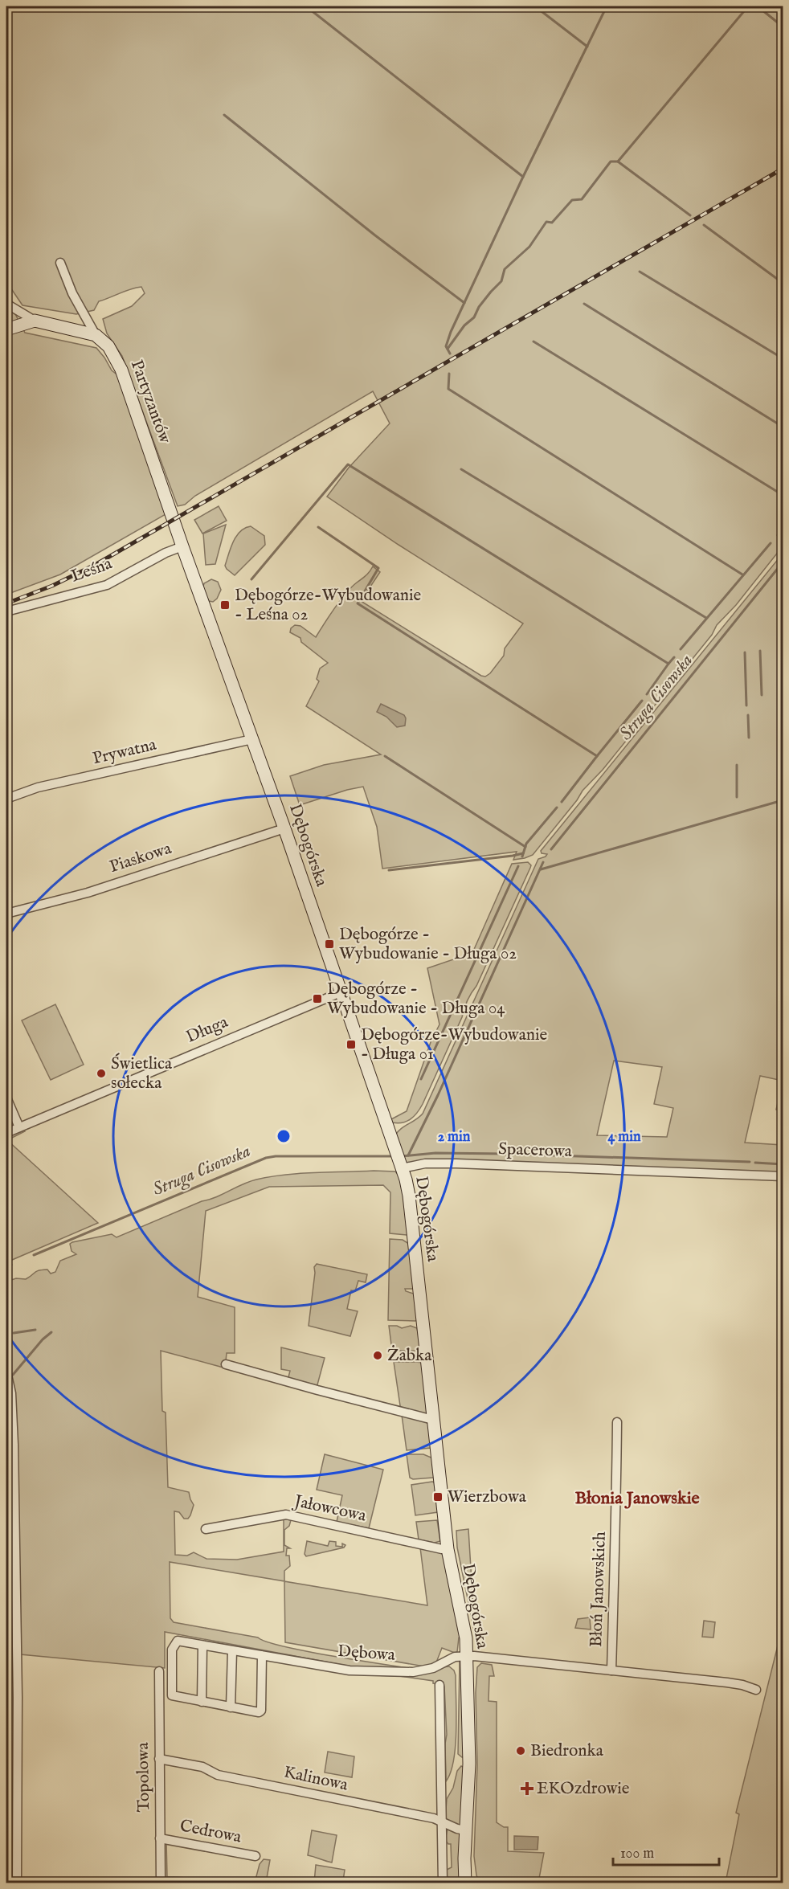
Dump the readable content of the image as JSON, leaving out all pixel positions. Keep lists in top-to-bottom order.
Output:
{
  "streets": {
    "street": [
      "Partyzantów",
      "Leśna",
      "Prywatna",
      "Dębogórska",
      "Piaskowa",
      "Długa",
      "Spacerowa",
      "Jałowcowa",
      "Błoń Janowskich",
      "Dębowa",
      "Topolowa",
      "Kalinowa",
      "Cedrowa"
    ]
  },
  "crossings": [
    ["Partyzantów", "Leśna"],
    ["Partyzantów", "Dębogórska"],
    ["Leśna", "Dębogórska"],
    ["Prywatna", "Dębogórska"],
    ["Dębogórska", "Piaskowa"],
    ["Dębogórska", "Długa"],
    ["Dębogórska", "Spacerowa"],
    ["Dębogórska", "Jałowcowa"],
    ["Dębogórska", "Błoń Janowskich"],
    ["Dębogórska", "Dębowa"],
    ["Dębogórska", "Kalinowa"],
    ["Błoń Janowskich", "Dębowa"],
    ["Topolowa", "Kalinowa"],
    ["Topolowa", "Cedrowa"]
  ],
  "districts": ["Błonia Janowskie"],
  "water": ["Struga Cisowska"],
  "places": {
    "transit": [
      "Dębogórze-Wybudowanie - Leśna 02",
      "Dębogórze - Wybudowanie - Długa 02",
      "Dębogórze - Wybudowanie - Długa 04",
      "Dębogórze-Wybudowanie - Długa 01",
      "Wierzbowa"
    ],
    "other": ["Świetlica sołecka", "Żabka", "Biedronka"],
    "health": ["EKOzdrowie"]
  },
  "scale_bar": "100 m",
  "rings": ["2 min", "4 min"]
}
